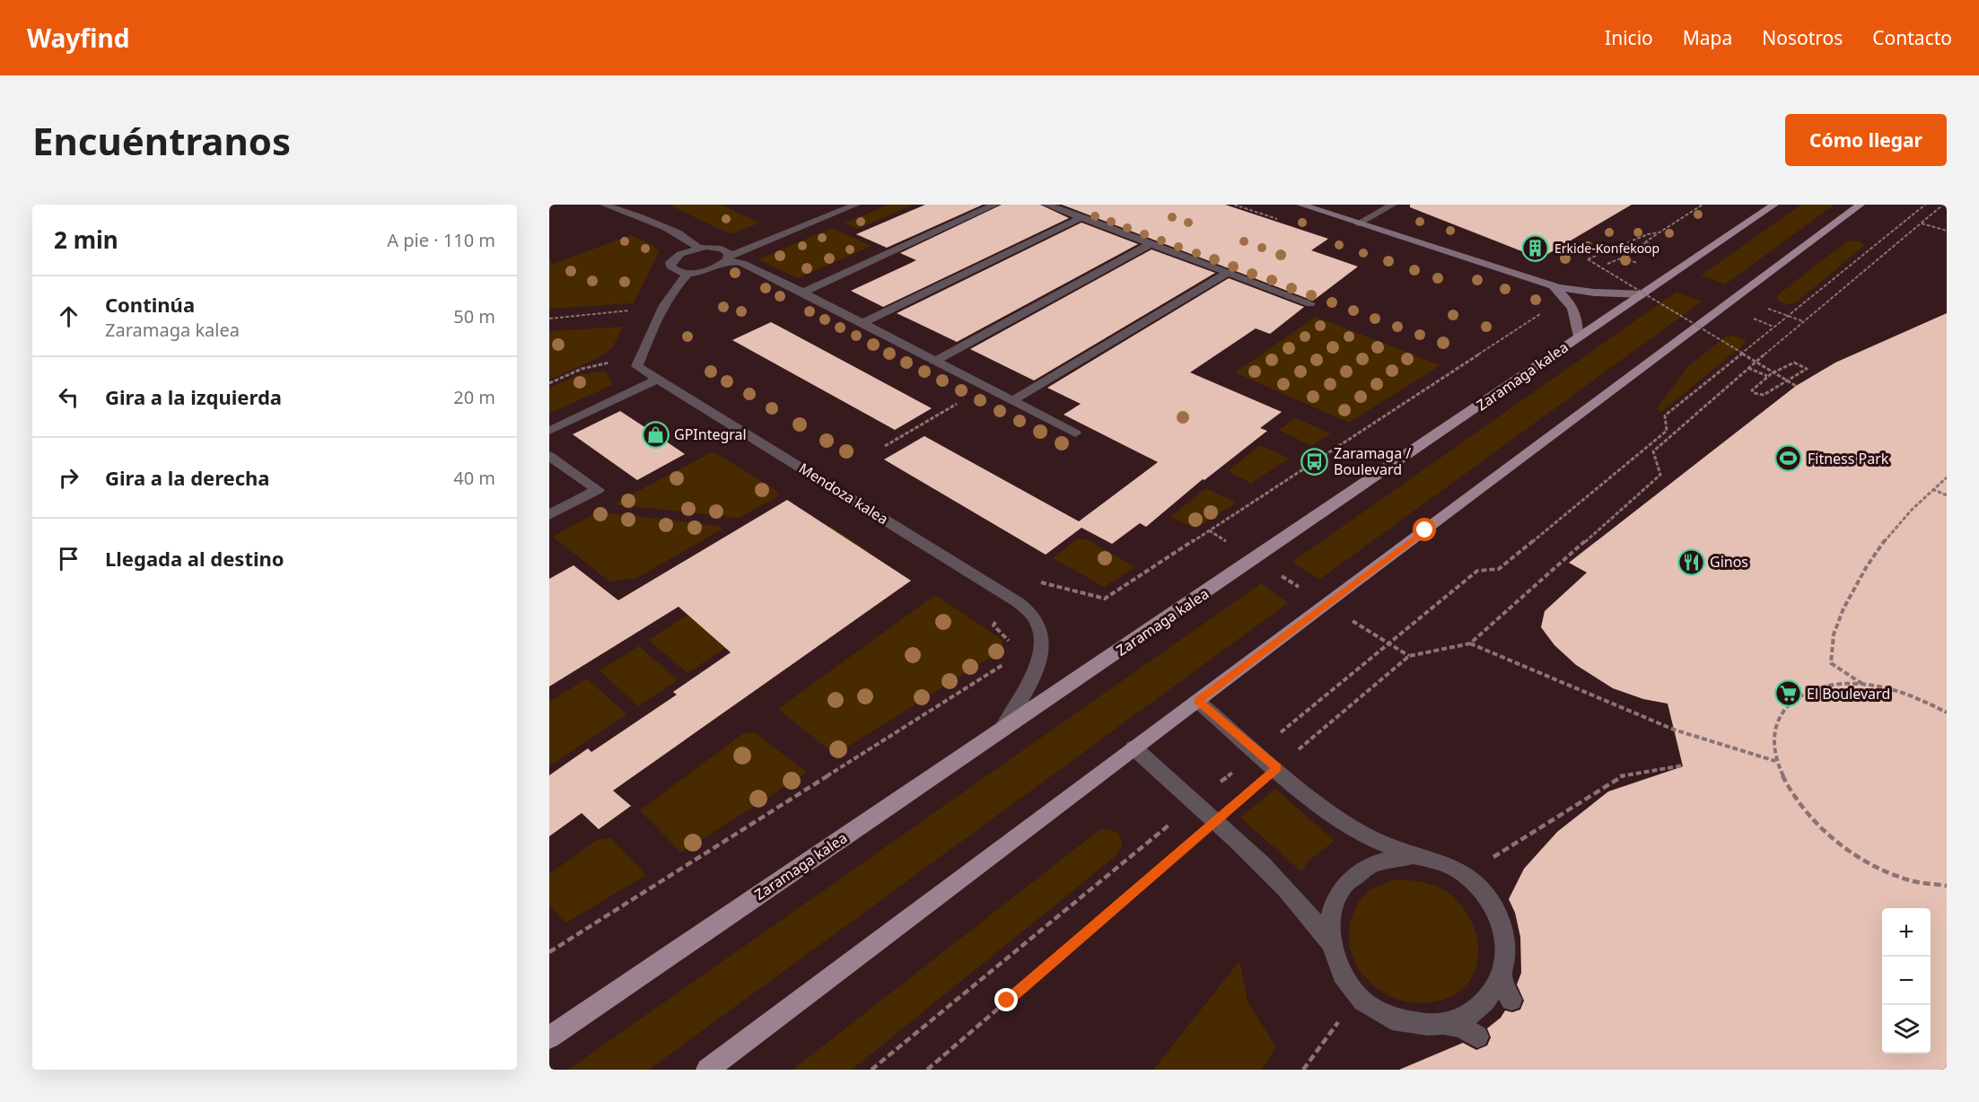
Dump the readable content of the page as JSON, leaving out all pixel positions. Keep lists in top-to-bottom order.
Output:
{
  "streets": {
    "main road": ["Zaramaga kalea"],
    "street": ["Mendoza kalea"]
  },
  "crossings": [
    ["Zaramaga kalea", "Mendoza kalea"]
  ],
  "places": {
    "building": ["Erkide-Konfekoop"],
    "shop": ["GPIntegral"],
    "sports": ["Fitness Park"],
    "bus stop": ["Zaramaga / Boulevard"],
    "restaurant": ["Ginos"],
    "supermarket": ["El Boulevard"]
  },
  "page": {
    "header": "Wayfind",
    "nav": [
      "Inicio",
      "Mapa",
      "Nosotros",
      "Contacto"
    ],
    "buttons": "Cómo llegar",
    "title": "Encuéntranos",
    "heading": ["2 min", "A pie · 110 m"],
    "list": [
      ["Continúa", "Zaramaga kalea", "50 m"],
      ["Gira a la izquierda", "20 m"],
      ["Gira a la derecha", "40 m"],
      "Llegada al destino"
    ],
    "map_buttons": ["+", "−"]
  }
}
